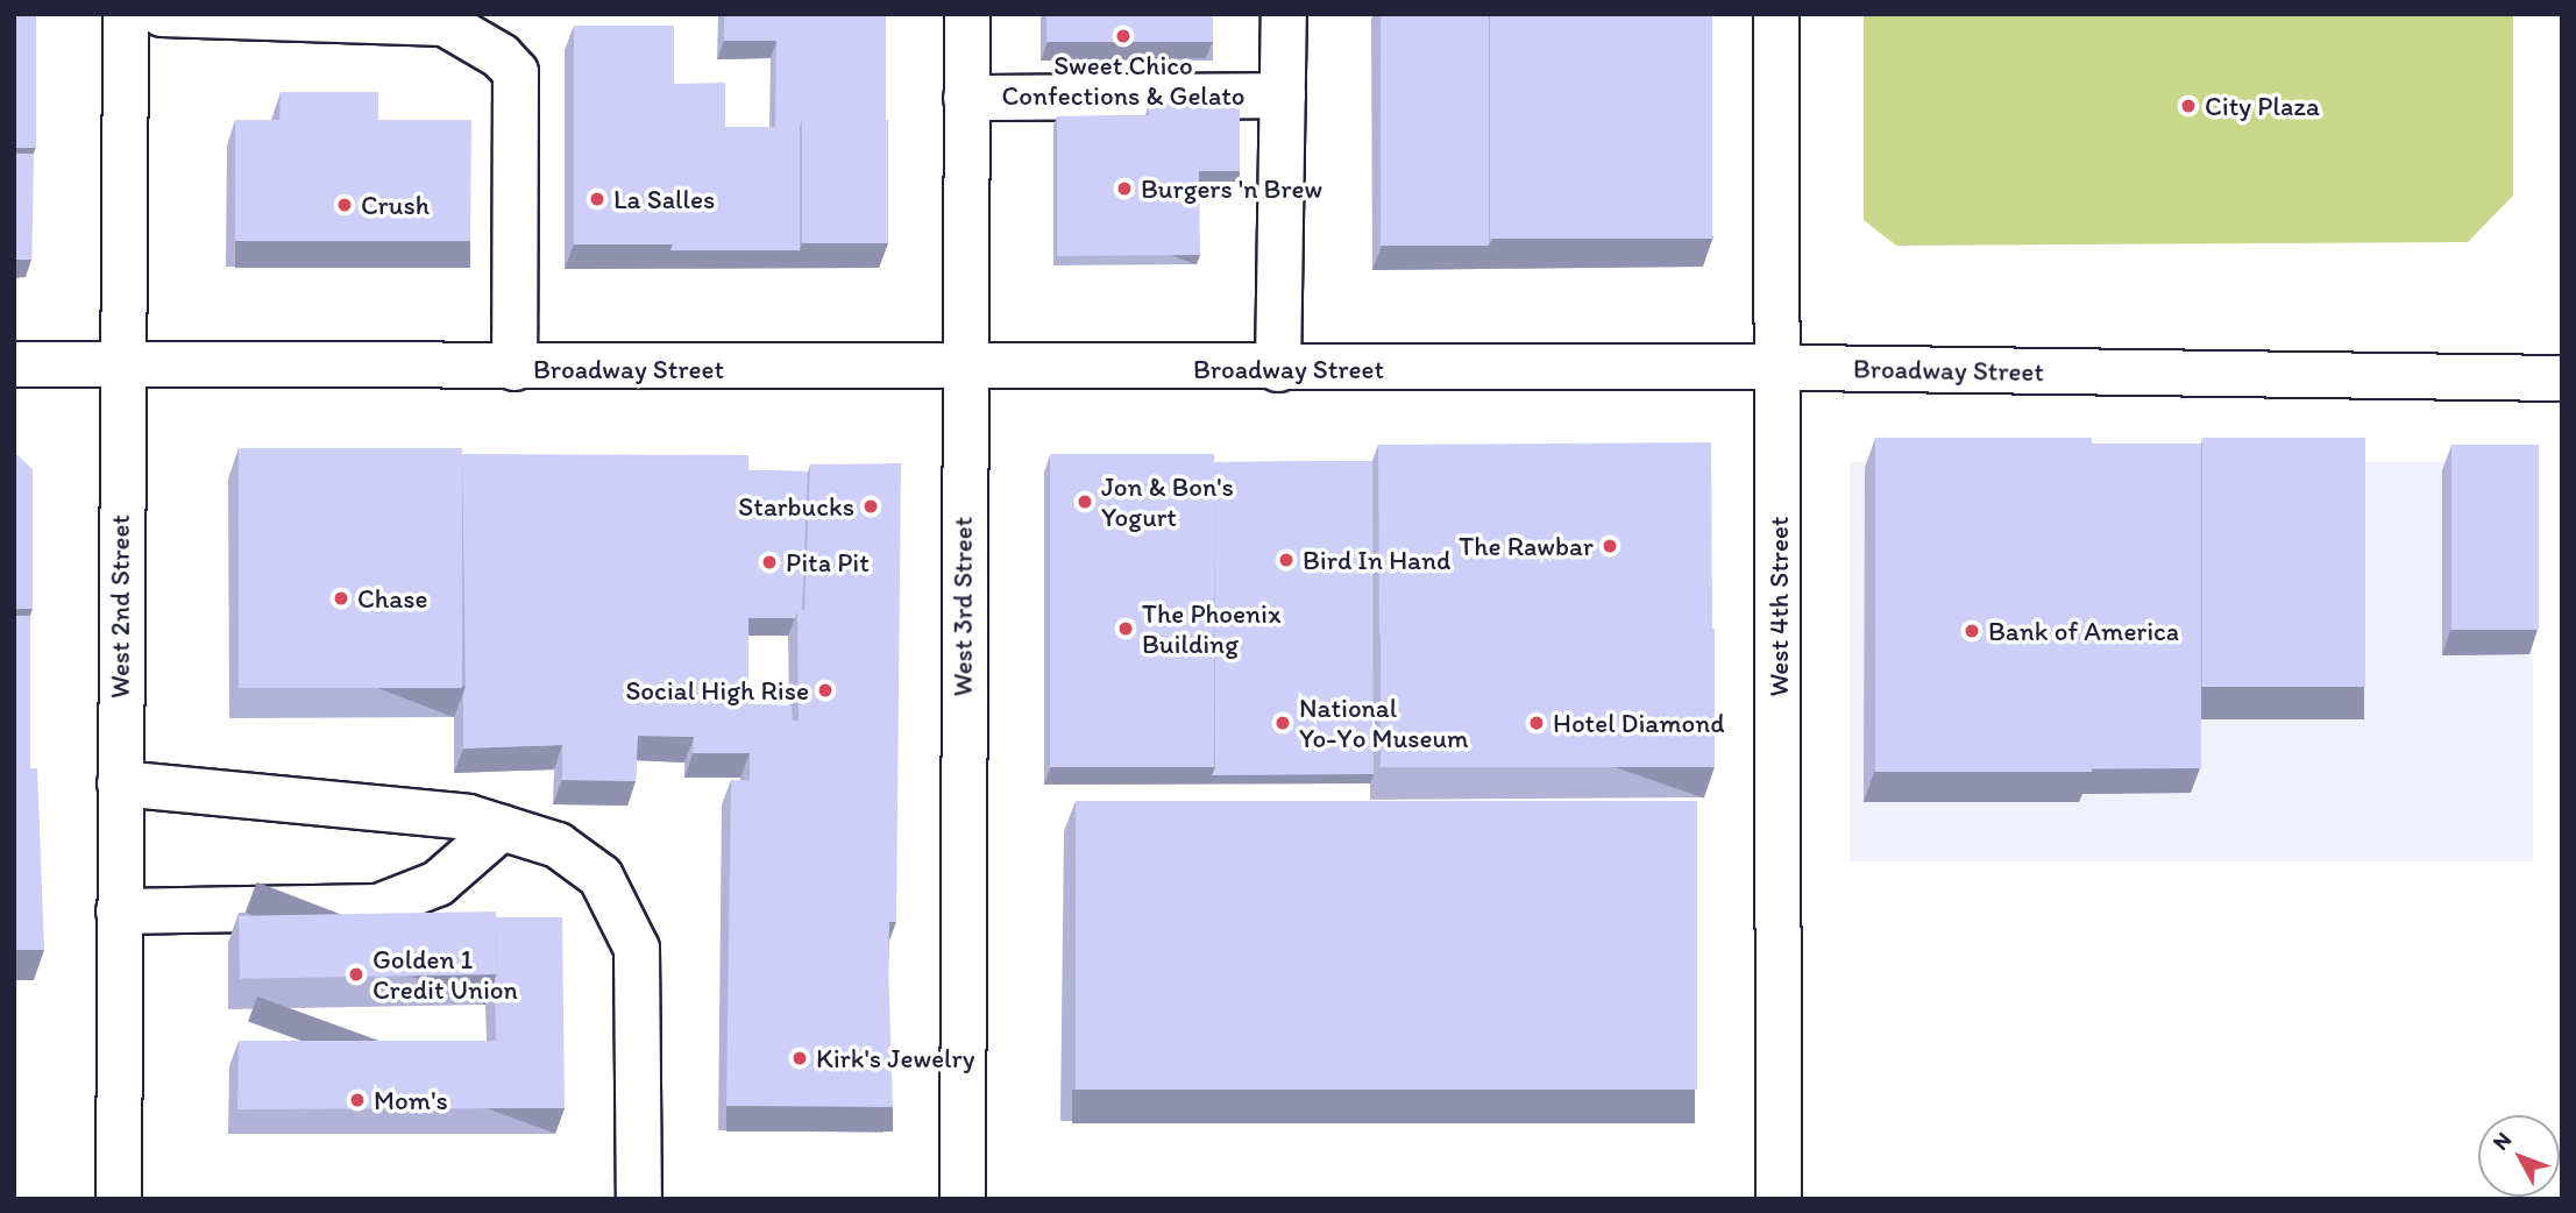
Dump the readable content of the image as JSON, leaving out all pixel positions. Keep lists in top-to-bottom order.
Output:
{
  "streets": {
    "street": [
      "Broadway Street",
      "West 2nd Street",
      "West 3rd Street",
      "West 4th Street"
    ]
  },
  "crossings": [
    ["Broadway Street", "West 2nd Street"],
    ["Broadway Street", "West 3rd Street"],
    ["Broadway Street", "West 4th Street"]
  ],
  "places": [
    "Sweet Chico Confections & Gelato",
    "City Plaza",
    "Burgers 'n Brew",
    "La Salles",
    "Crush",
    "Jon & Bon's Yogurt",
    "Starbucks",
    "The Rawbar",
    "Bird In Hand",
    "Pita Pit",
    "Chase",
    "The Phoenix Building",
    "Bank of America",
    "Social High Rise",
    "National Yo-Yo Museum",
    "Hotel Diamond",
    "Golden 1 Credit Union",
    "Kirk's Jewelry",
    "Mom's"
  ],
  "north": "top left"
}
